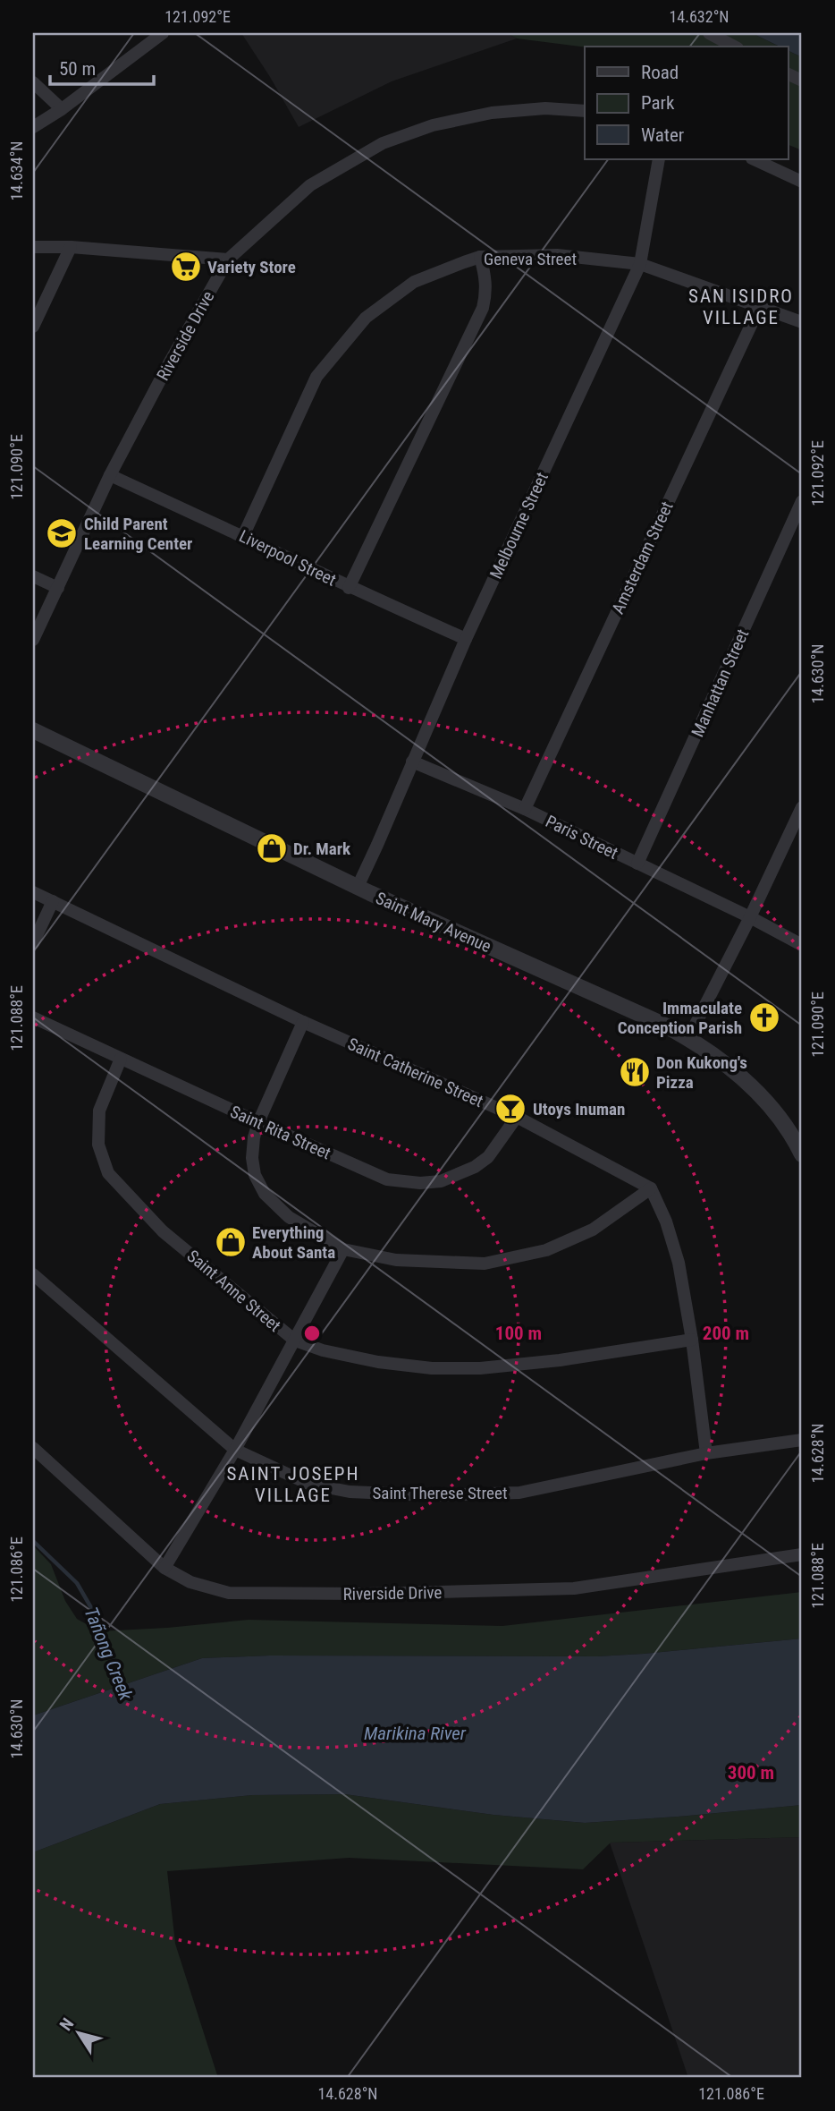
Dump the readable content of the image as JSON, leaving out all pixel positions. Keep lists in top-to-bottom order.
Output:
{
  "streets": {
    "street": [
      "Geneva Street",
      "Riverside Drive",
      "Melbourne Street",
      "Liverpool Street",
      "Amsterdam Street",
      "Manhattan Street",
      "Paris Street",
      "Saint Mary Avenue",
      "Saint Catherine Street",
      "Saint Rita Street",
      "Saint Anne Street",
      "Saint Therese Street"
    ]
  },
  "crossings": [
    ["Geneva Street", "Melbourne Street"],
    ["Geneva Street", "Liverpool Street"],
    ["Geneva Street", "Amsterdam Street"],
    ["Riverside Drive", "Liverpool Street"],
    ["Melbourne Street", "Liverpool Street"],
    ["Melbourne Street", "Paris Street"],
    ["Melbourne Street", "Saint Mary Avenue"],
    ["Amsterdam Street", "Paris Street"],
    ["Manhattan Street", "Paris Street"],
    ["Saint Catherine Street", "Saint Rita Street"],
    ["Saint Rita Street", "Saint Anne Street"]
  ],
  "districts": ["SAN ISIDRO VILLAGE", "SAINT JOSEPH VILLAGE"],
  "water": ["Tañong Creek", "Marikina River"],
  "places": {
    "supermarket": ["Variety Store"],
    "school or university": ["Child Parent Learning Center"],
    "shop": ["Dr. Mark", "Everything About Santa"],
    "church": ["Immaculate Conception Parish"],
    "restaurant": ["Don Kukong's Pizza"],
    "bar": ["Utoys Inuman"]
  },
  "legend": ["Road", "Park", "Water"],
  "scale_bar": "50 m",
  "north": "top left",
  "coordinates": [
    "121.092°E",
    "14.632°N",
    "14.634°N",
    "121.090°E",
    "14.630°N",
    "121.088°E",
    "14.628°N",
    "121.086°E"
  ],
  "rings": ["100 m", "200 m", "300 m"]
}
